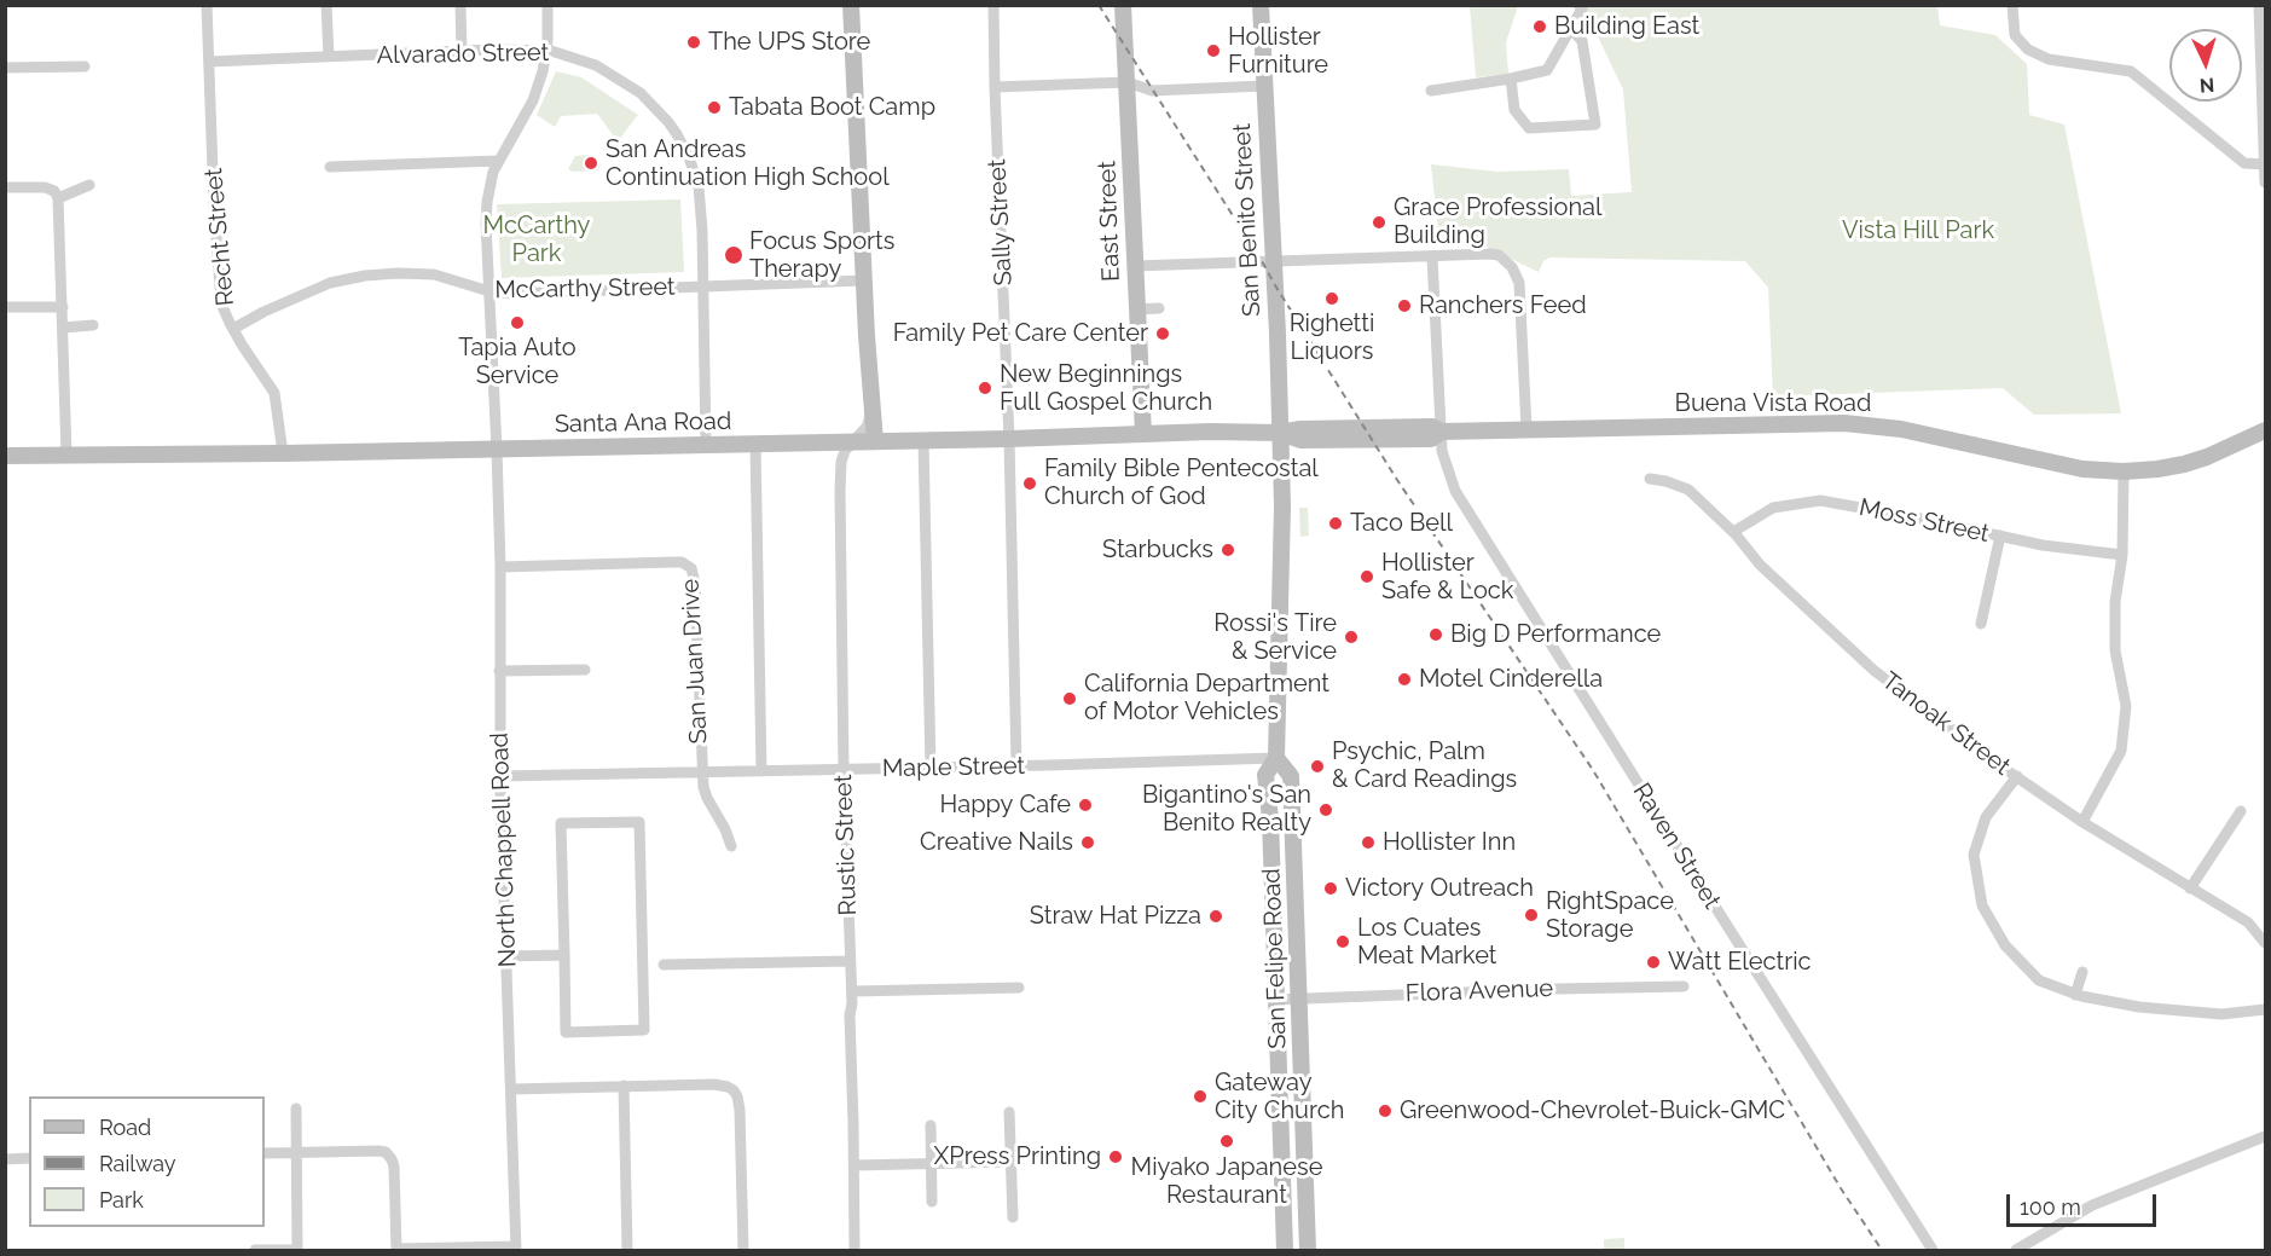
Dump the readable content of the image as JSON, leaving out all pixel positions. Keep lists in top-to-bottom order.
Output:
{
  "streets": {
    "street": [
      "Alvarado Street",
      "San Benito Street",
      "East Street",
      "Sally Street",
      "Recht Street",
      "McCarthy Street",
      "Buena Vista Road",
      "Santa Ana Road",
      "Moss Street",
      "San Juan Drive",
      "Tanoak Street",
      "Maple Street",
      "Rustic Street",
      "Raven Street",
      "North Chappell Road",
      "San Felipe Road",
      "Flora Avenue"
    ]
  },
  "crossings": [
    ["Alvarado Street", "Recht Street"],
    ["Alvarado Street", "McCarthy Street"],
    ["Alvarado Street", "Santa Ana Road"],
    ["Alvarado Street", "North Chappell Road"],
    ["San Benito Street", "Buena Vista Road"],
    ["San Benito Street", "Santa Ana Road"],
    ["San Benito Street", "San Felipe Road"],
    ["East Street", "Santa Ana Road"],
    ["Sally Street", "Santa Ana Road"],
    ["Sally Street", "Maple Street"],
    ["Recht Street", "McCarthy Street"],
    ["Recht Street", "Santa Ana Road"],
    ["McCarthy Street", "North Chappell Road"],
    ["Buena Vista Road", "Santa Ana Road"],
    ["Buena Vista Road", "Raven Street"],
    ["Buena Vista Road", "San Felipe Road"],
    ["Santa Ana Road", "Rustic Street"],
    ["Santa Ana Road", "North Chappell Road"],
    ["Santa Ana Road", "San Felipe Road"],
    ["Moss Street", "Tanoak Street"],
    ["San Juan Drive", "Maple Street"],
    ["San Juan Drive", "North Chappell Road"],
    ["Maple Street", "Rustic Street"],
    ["Maple Street", "North Chappell Road"],
    ["Maple Street", "San Felipe Road"],
    ["San Felipe Road", "Flora Avenue"]
  ],
  "parks": ["McCarthy Park", "Vista Hill Park"],
  "places": [
    "Building East",
    "The UPS Store",
    "Hollister Furniture",
    "Tabata Boot Camp",
    "San Andreas Continuation High School",
    "Grace Professional Building",
    "Focus Sports Therapy",
    "Righetti Liquors",
    "Ranchers Feed",
    "Tapia Auto Service",
    "Family Pet Care Center",
    "New Beginnings Full Gospel Church",
    "Family Bible Pentecostal Church of God",
    "Taco Bell",
    "Starbucks",
    "Hollister Safe & Lock",
    "Big D Performance",
    "Rossi's Tire & Service",
    "Motel Cinderella",
    "California Department of Motor Vehicles",
    "Psychic, Palm & Card Readings",
    "Happy Cafe",
    "Bigantino's San Benito Realty",
    "Creative Nails",
    "Hollister Inn",
    "Victory Outreach",
    "RightSpace Storage",
    "Straw Hat Pizza",
    "Los Cuates Meat Market",
    "Watt Electric",
    "Gateway City Church",
    "Greenwood-Chevrolet-Buick-GMC",
    "Miyako Japanese Restaurant",
    "XPress Printing"
  ],
  "legend": ["Road", "Railway", "Park"],
  "scale_bar": "100 m",
  "north": "bottom"
}
